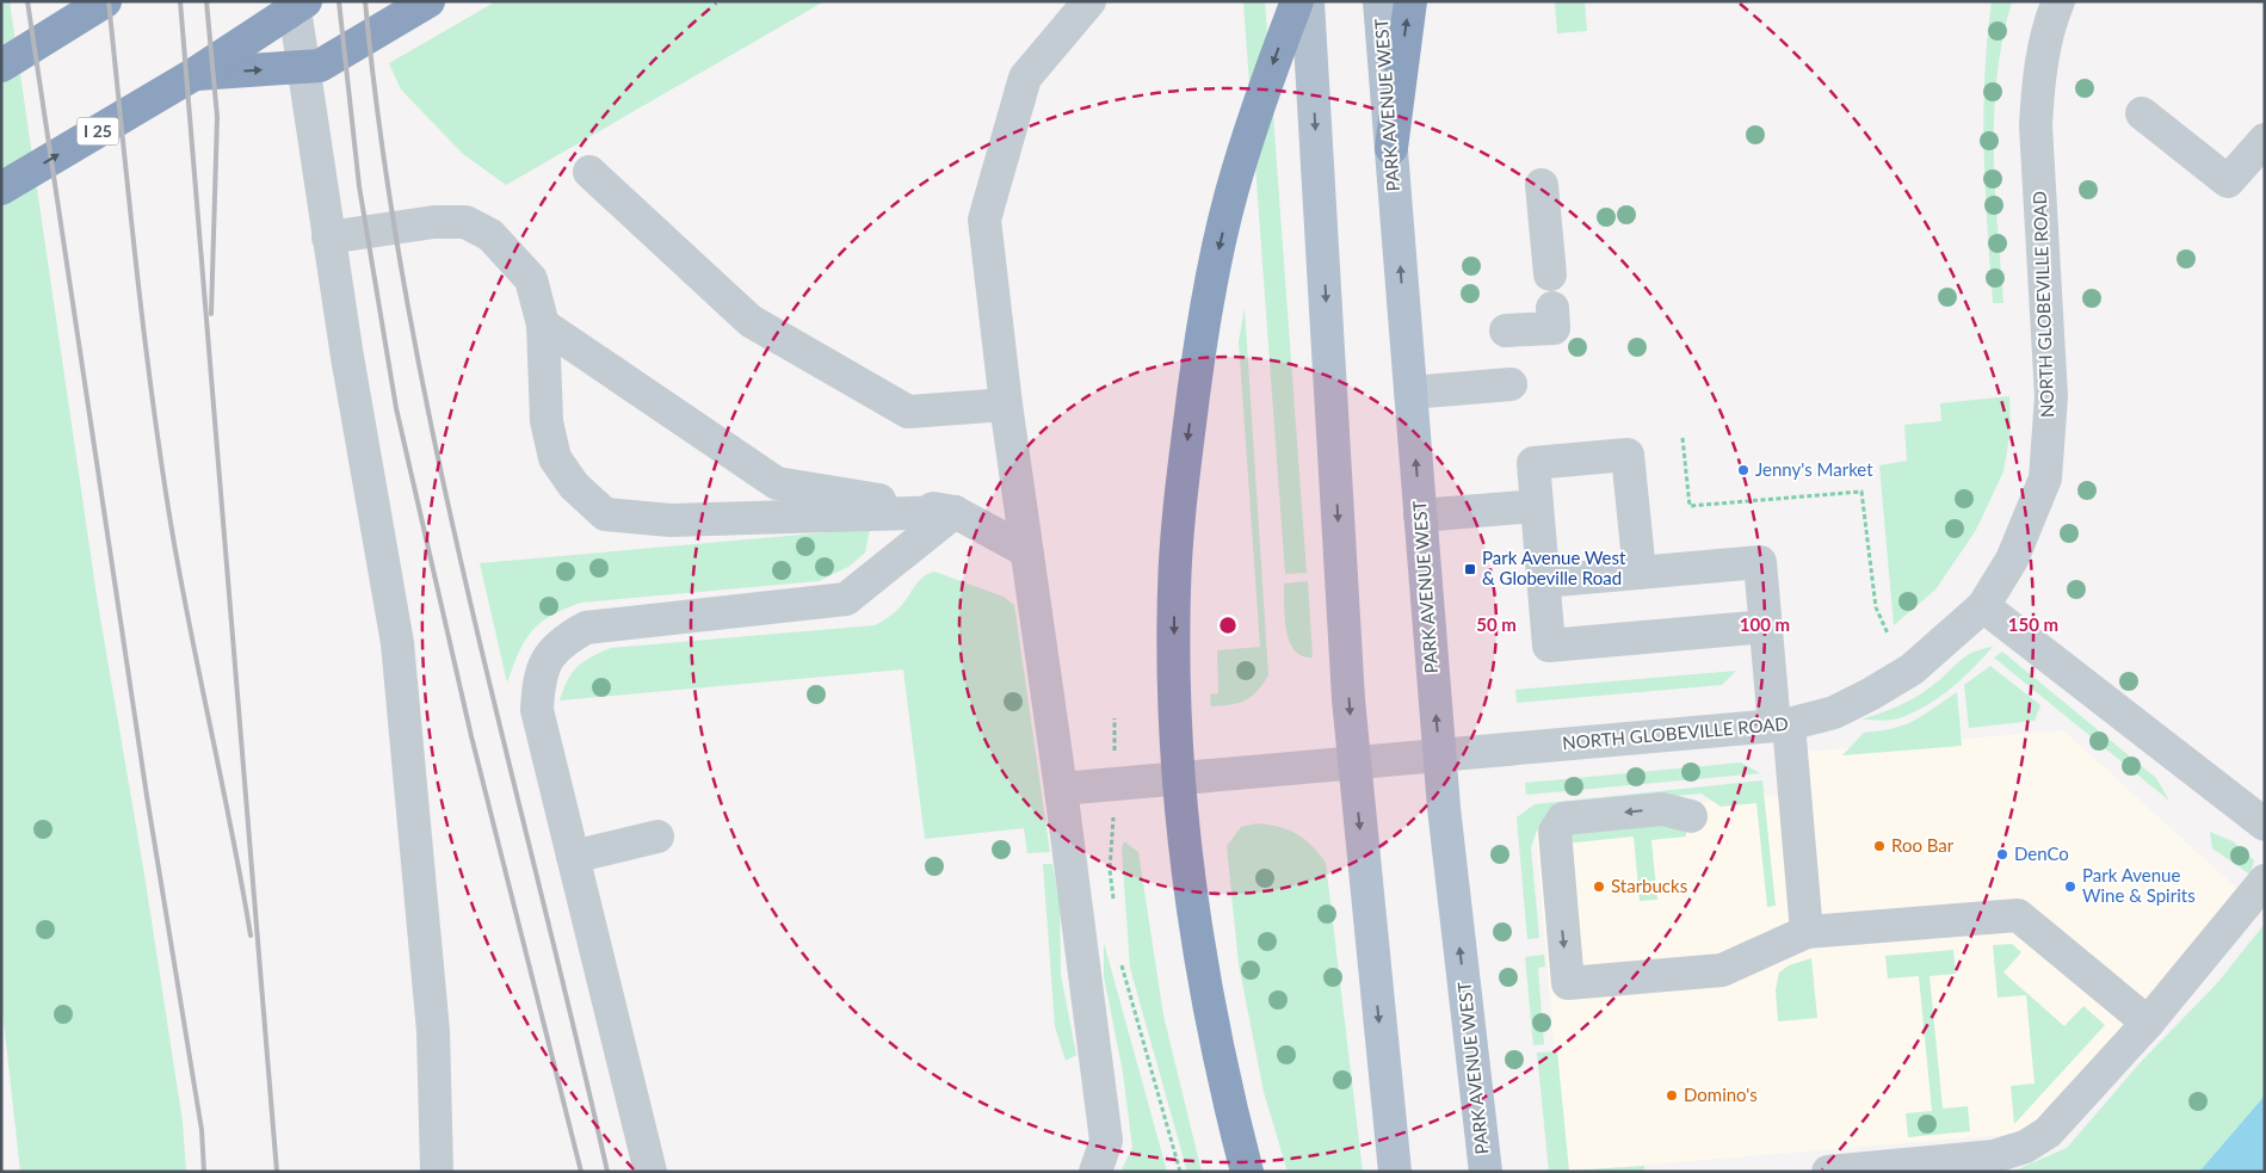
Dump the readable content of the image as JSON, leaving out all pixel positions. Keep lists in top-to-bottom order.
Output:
{
  "streets": {
    "highway": ["I 25"],
    "main road": ["PARK AVENUE WEST"],
    "street": ["NORTH GLOBEVILLE ROAD"]
  },
  "crossings": [
    ["PARK AVENUE WEST", "NORTH GLOBEVILLE ROAD"]
  ],
  "places": {
    "other": [
      "Jenny's Market",
      "Roo Bar",
      "DenCo",
      "Starbucks",
      "Park Avenue Wine & Spirits",
      "Domino's"
    ],
    "transit": ["Park Avenue West & Globeville Road"]
  },
  "rings": ["50 m", "100 m", "150 m"]
}
